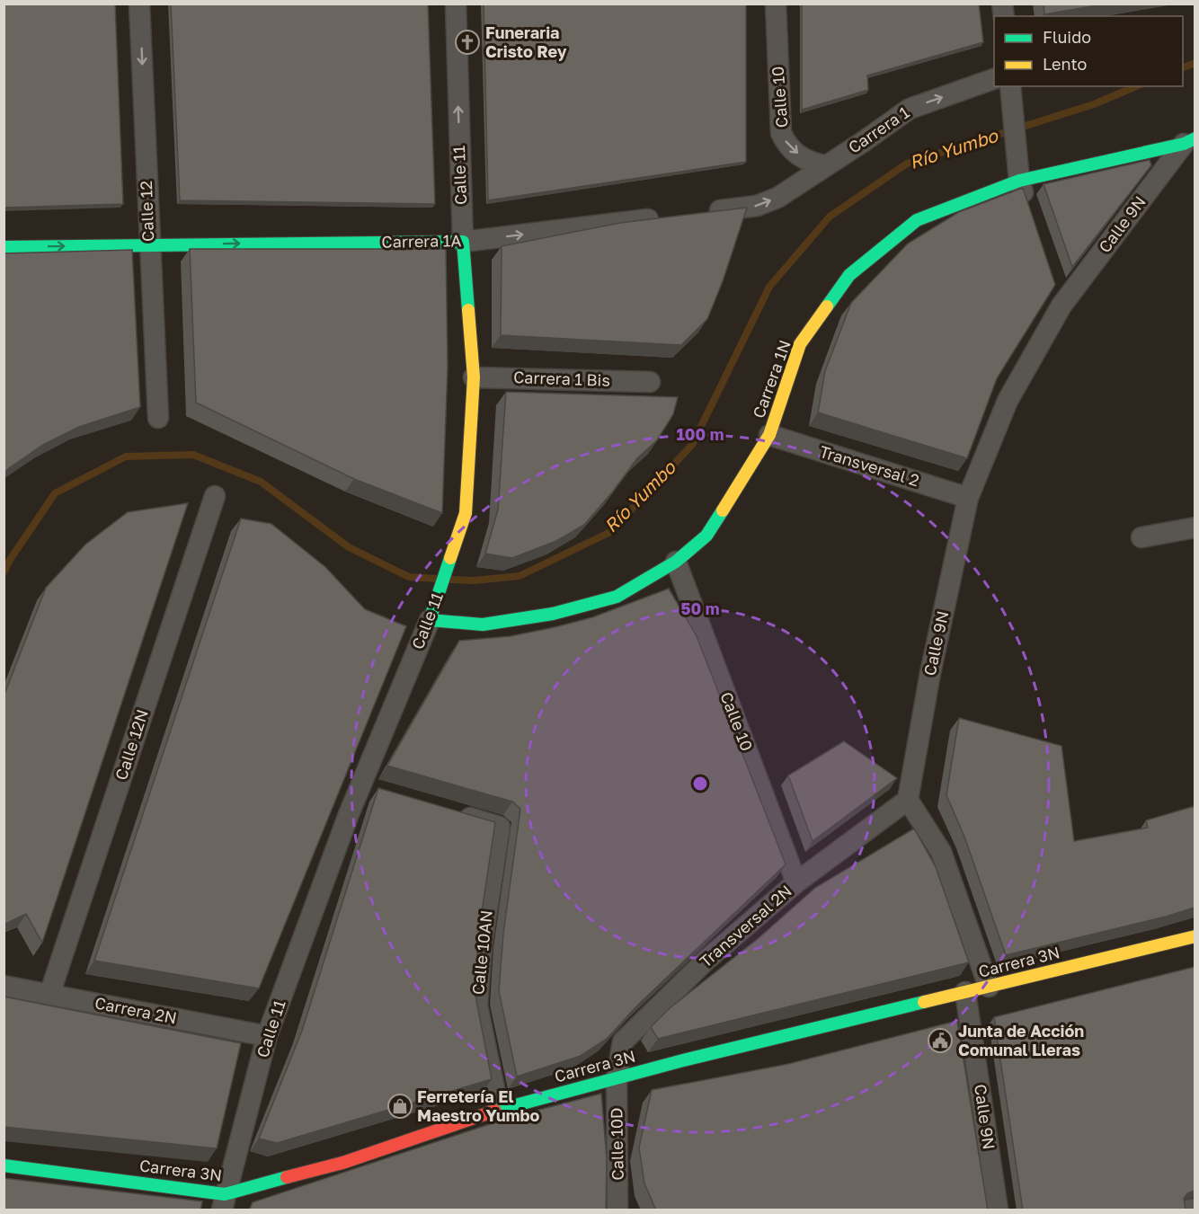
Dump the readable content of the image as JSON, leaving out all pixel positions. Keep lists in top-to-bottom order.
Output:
{
  "streets": {
    "street": [
      "Calle 10",
      "Carrera 1",
      "Calle 11",
      "Calle 12",
      "Calle 9N",
      "Carrera 1A",
      "Carrera 1 Bis",
      "Carrera 1N",
      "Transversal 2",
      "Calle 12N",
      "Transversal 2N",
      "Calle 10AN",
      "Carrera 3N",
      "Carrera 2N",
      "Calle 10D"
    ]
  },
  "crossings": [
    ["Calle 10", "Carrera 1"],
    ["Calle 10", "Carrera 1N"],
    ["Calle 10", "Transversal 2N"],
    ["Calle 11", "Carrera 1A"],
    ["Calle 11", "Carrera 1 Bis"],
    ["Calle 11", "Carrera 1N"],
    ["Calle 11", "Carrera 3N"],
    ["Calle 11", "Carrera 2N"],
    ["Calle 12", "Carrera 1A"],
    ["Calle 9N", "Carrera 1N"],
    ["Calle 9N", "Transversal 2"],
    ["Calle 9N", "Transversal 2N"],
    ["Calle 9N", "Carrera 3N"],
    ["Carrera 1N", "Transversal 2"],
    ["Calle 12N", "Carrera 2N"],
    ["Transversal 2N", "Carrera 3N"],
    ["Transversal 2N", "Calle 10D"],
    ["Calle 10AN", "Carrera 3N"],
    ["Carrera 3N", "Calle 10D"]
  ],
  "one_way": ["Carrera 1", "Calle 12", "Carrera 1A"],
  "water": ["Río Yumbo"],
  "places": {
    "church": ["Funeraria Cristo Rey"],
    "public building": ["Junta de Acción Comunal Lleras"],
    "shop": ["Ferretería El Maestro Yumbo"]
  },
  "legend": ["Fluido", "Lento"],
  "rings": ["100 m", "50 m"]
}
